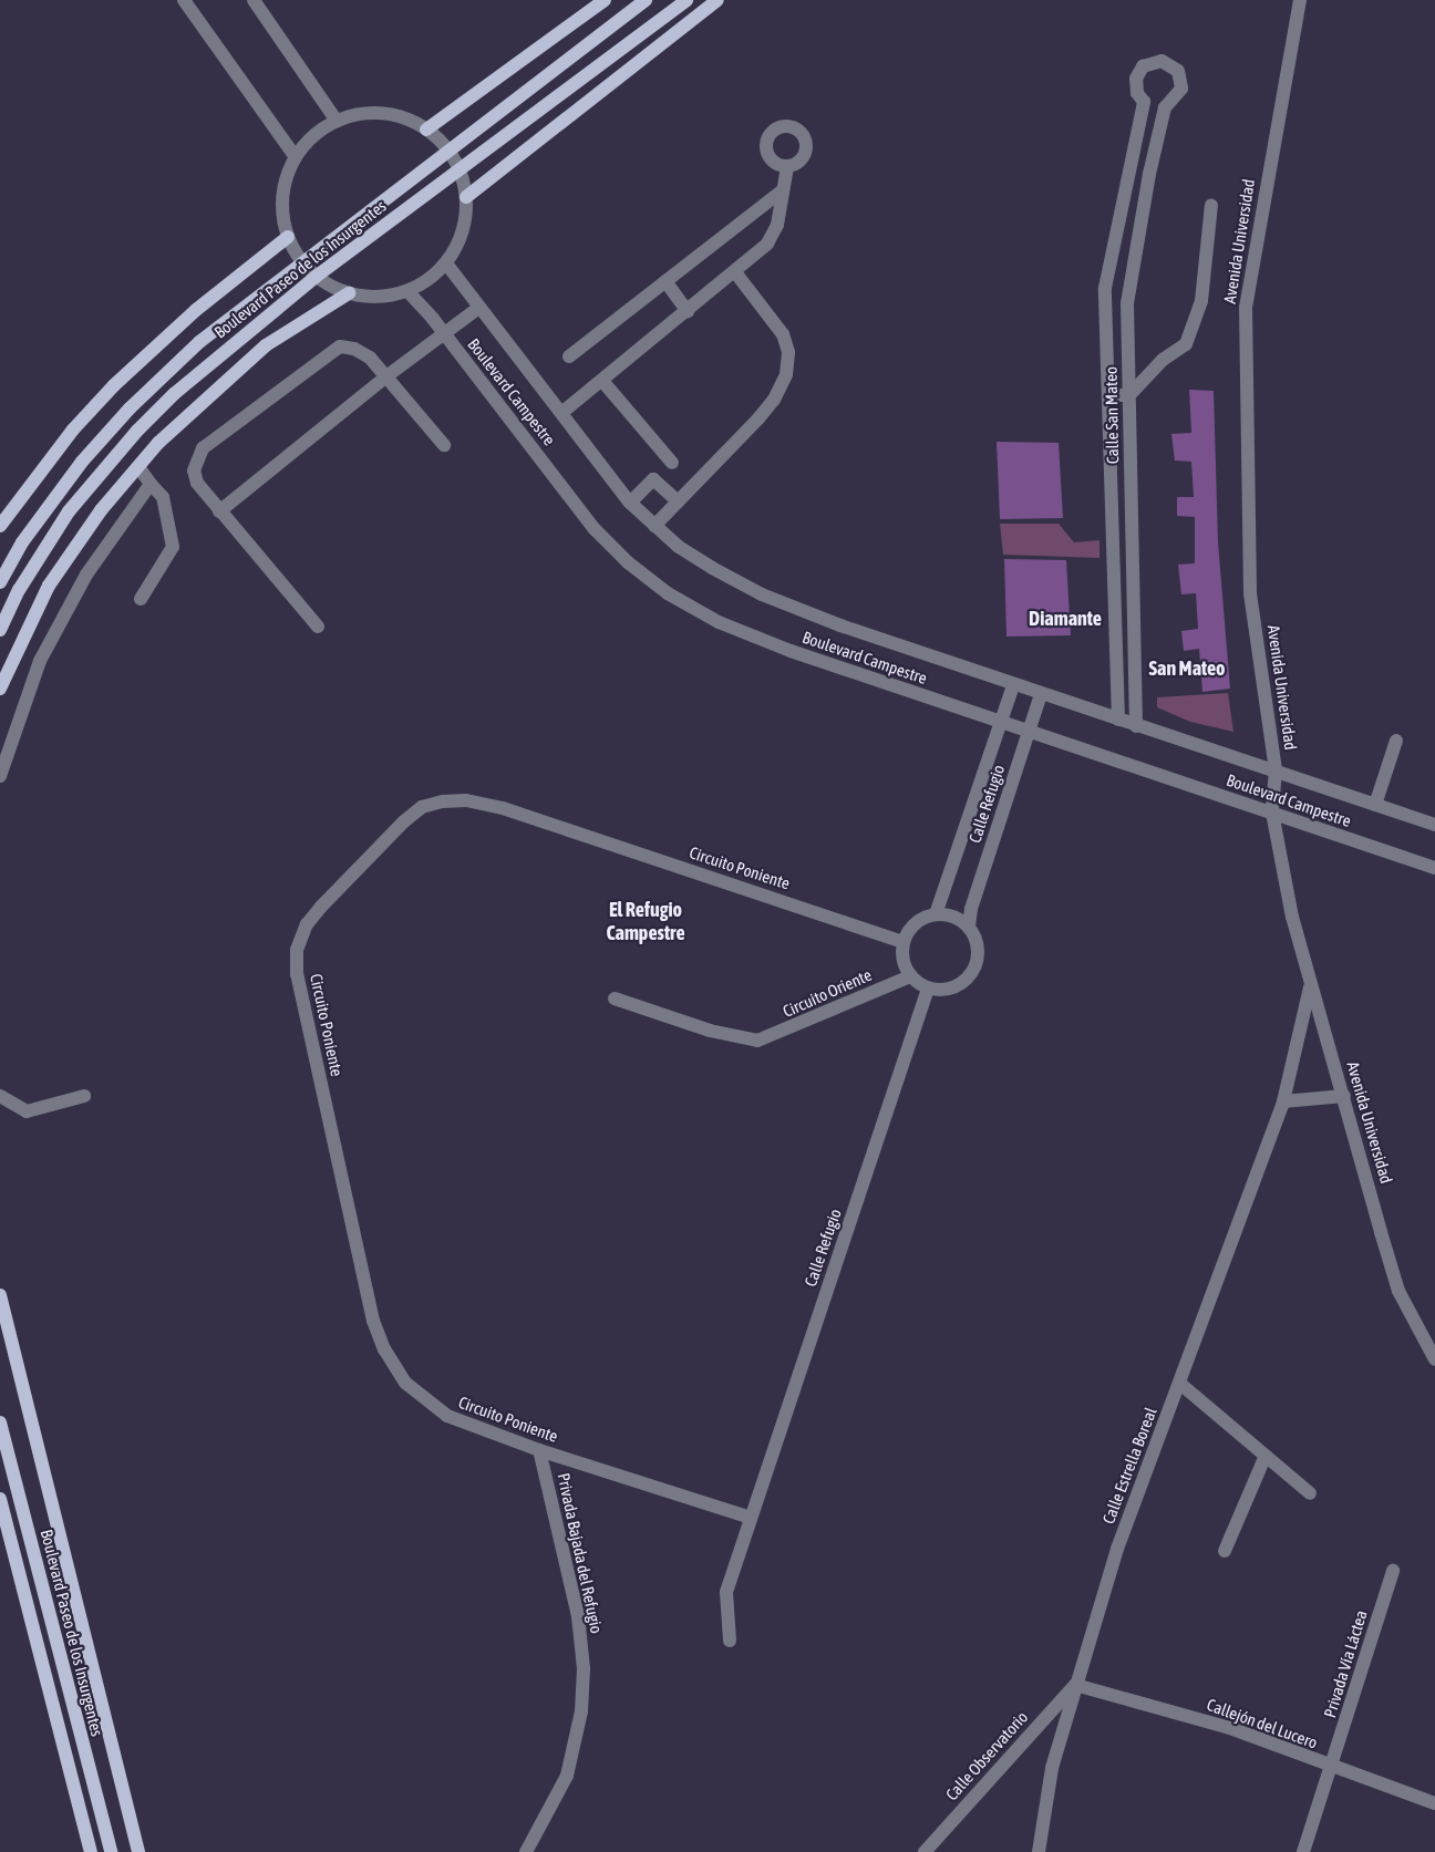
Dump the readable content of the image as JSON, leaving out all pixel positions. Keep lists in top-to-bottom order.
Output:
{
  "streets": {
    "main road": ["Boulevard Paseo de los Insurgentes"],
    "street": [
      "Avenida Universidad",
      "Boulevard Campestre",
      "Calle San Mateo",
      "Calle Refugio",
      "Circuito Poniente",
      "Circuito Oriente",
      "Calle Estrella Boreal",
      "Privada Bajada del Refugio",
      "Privada Vía Láctea",
      "Callejón del Lucero",
      "Calle Observatorio"
    ]
  },
  "crossings": [
    ["Avenida Universidad", "Boulevard Campestre"],
    ["Avenida Universidad", "Calle Estrella Boreal"],
    ["Boulevard Campestre", "Calle San Mateo"],
    ["Boulevard Campestre", "Calle Refugio"],
    ["Calle Refugio", "Circuito Poniente"],
    ["Calle Refugio", "Circuito Oriente"],
    ["Circuito Poniente", "Circuito Oriente"],
    ["Circuito Poniente", "Privada Bajada del Refugio"],
    ["Calle Estrella Boreal", "Callejón del Lucero"],
    ["Calle Estrella Boreal", "Calle Observatorio"],
    ["Privada Vía Láctea", "Callejón del Lucero"],
    ["Callejón del Lucero", "Calle Observatorio"]
  ],
  "districts": ["Diamante", "San Mateo", "El Refugio Campestre"]
}
